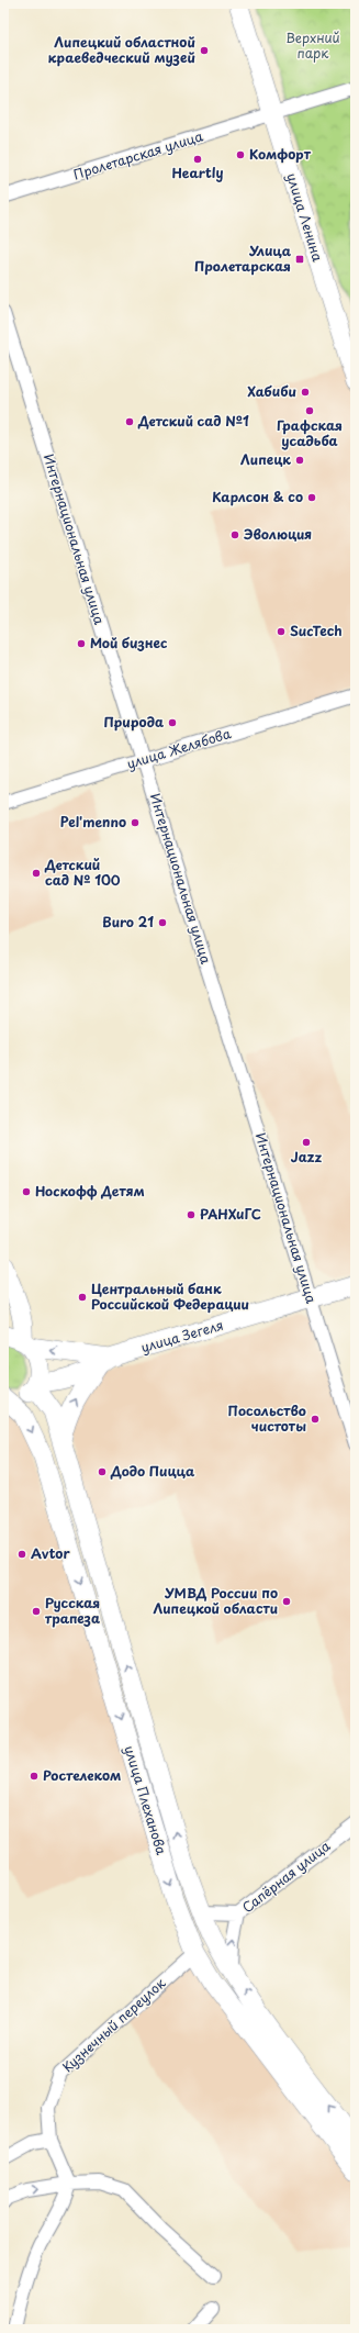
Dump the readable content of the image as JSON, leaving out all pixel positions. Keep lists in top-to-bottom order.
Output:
{
  "streets": {
    "main road": ["улица Ленина", "улица Зегеля", "улица Плеханова"],
    "street": [
      "Пролетарская улица",
      "Интернациональная улица",
      "улица Желябова",
      "Сапёрная улица",
      "Кузнечный переулок"
    ]
  },
  "crossings": [
    ["Пролетарская улица", "улица Ленина"],
    ["Интернациональная улица", "улица Желябова"],
    ["Интернациональная улица", "улица Зегеля"],
    ["улица Зегеля", "улица Плеханова"],
    ["улица Плеханова", "Сапёрная улица"],
    ["улица Плеханова", "Кузнечный переулок"]
  ],
  "parks": ["Верхний парк"],
  "places": {
    "other": [
      "Липецкий областной краеведческий музей",
      "Комфорт",
      "Heartly",
      "Хабиби",
      "Графская усадьба",
      "Детский сад №1",
      "Липецк",
      "Карлсон & co",
      "Эволюция",
      "SucTech",
      "Мой бизнес",
      "Природа",
      "Pel'menno",
      "Детский сад № 100",
      "Buro 21",
      "Jazz",
      "Носкофф Детям",
      "РАНХиГС",
      "Центральный банк Российской Федерации",
      "Посольство чистоты",
      "Додо Пицца",
      "Avtor",
      "УМВД России по Липецкой области",
      "Русская трапеза",
      "Ростелеком"
    ],
    "transit": ["Улица Пролетарская"]
  }
}
